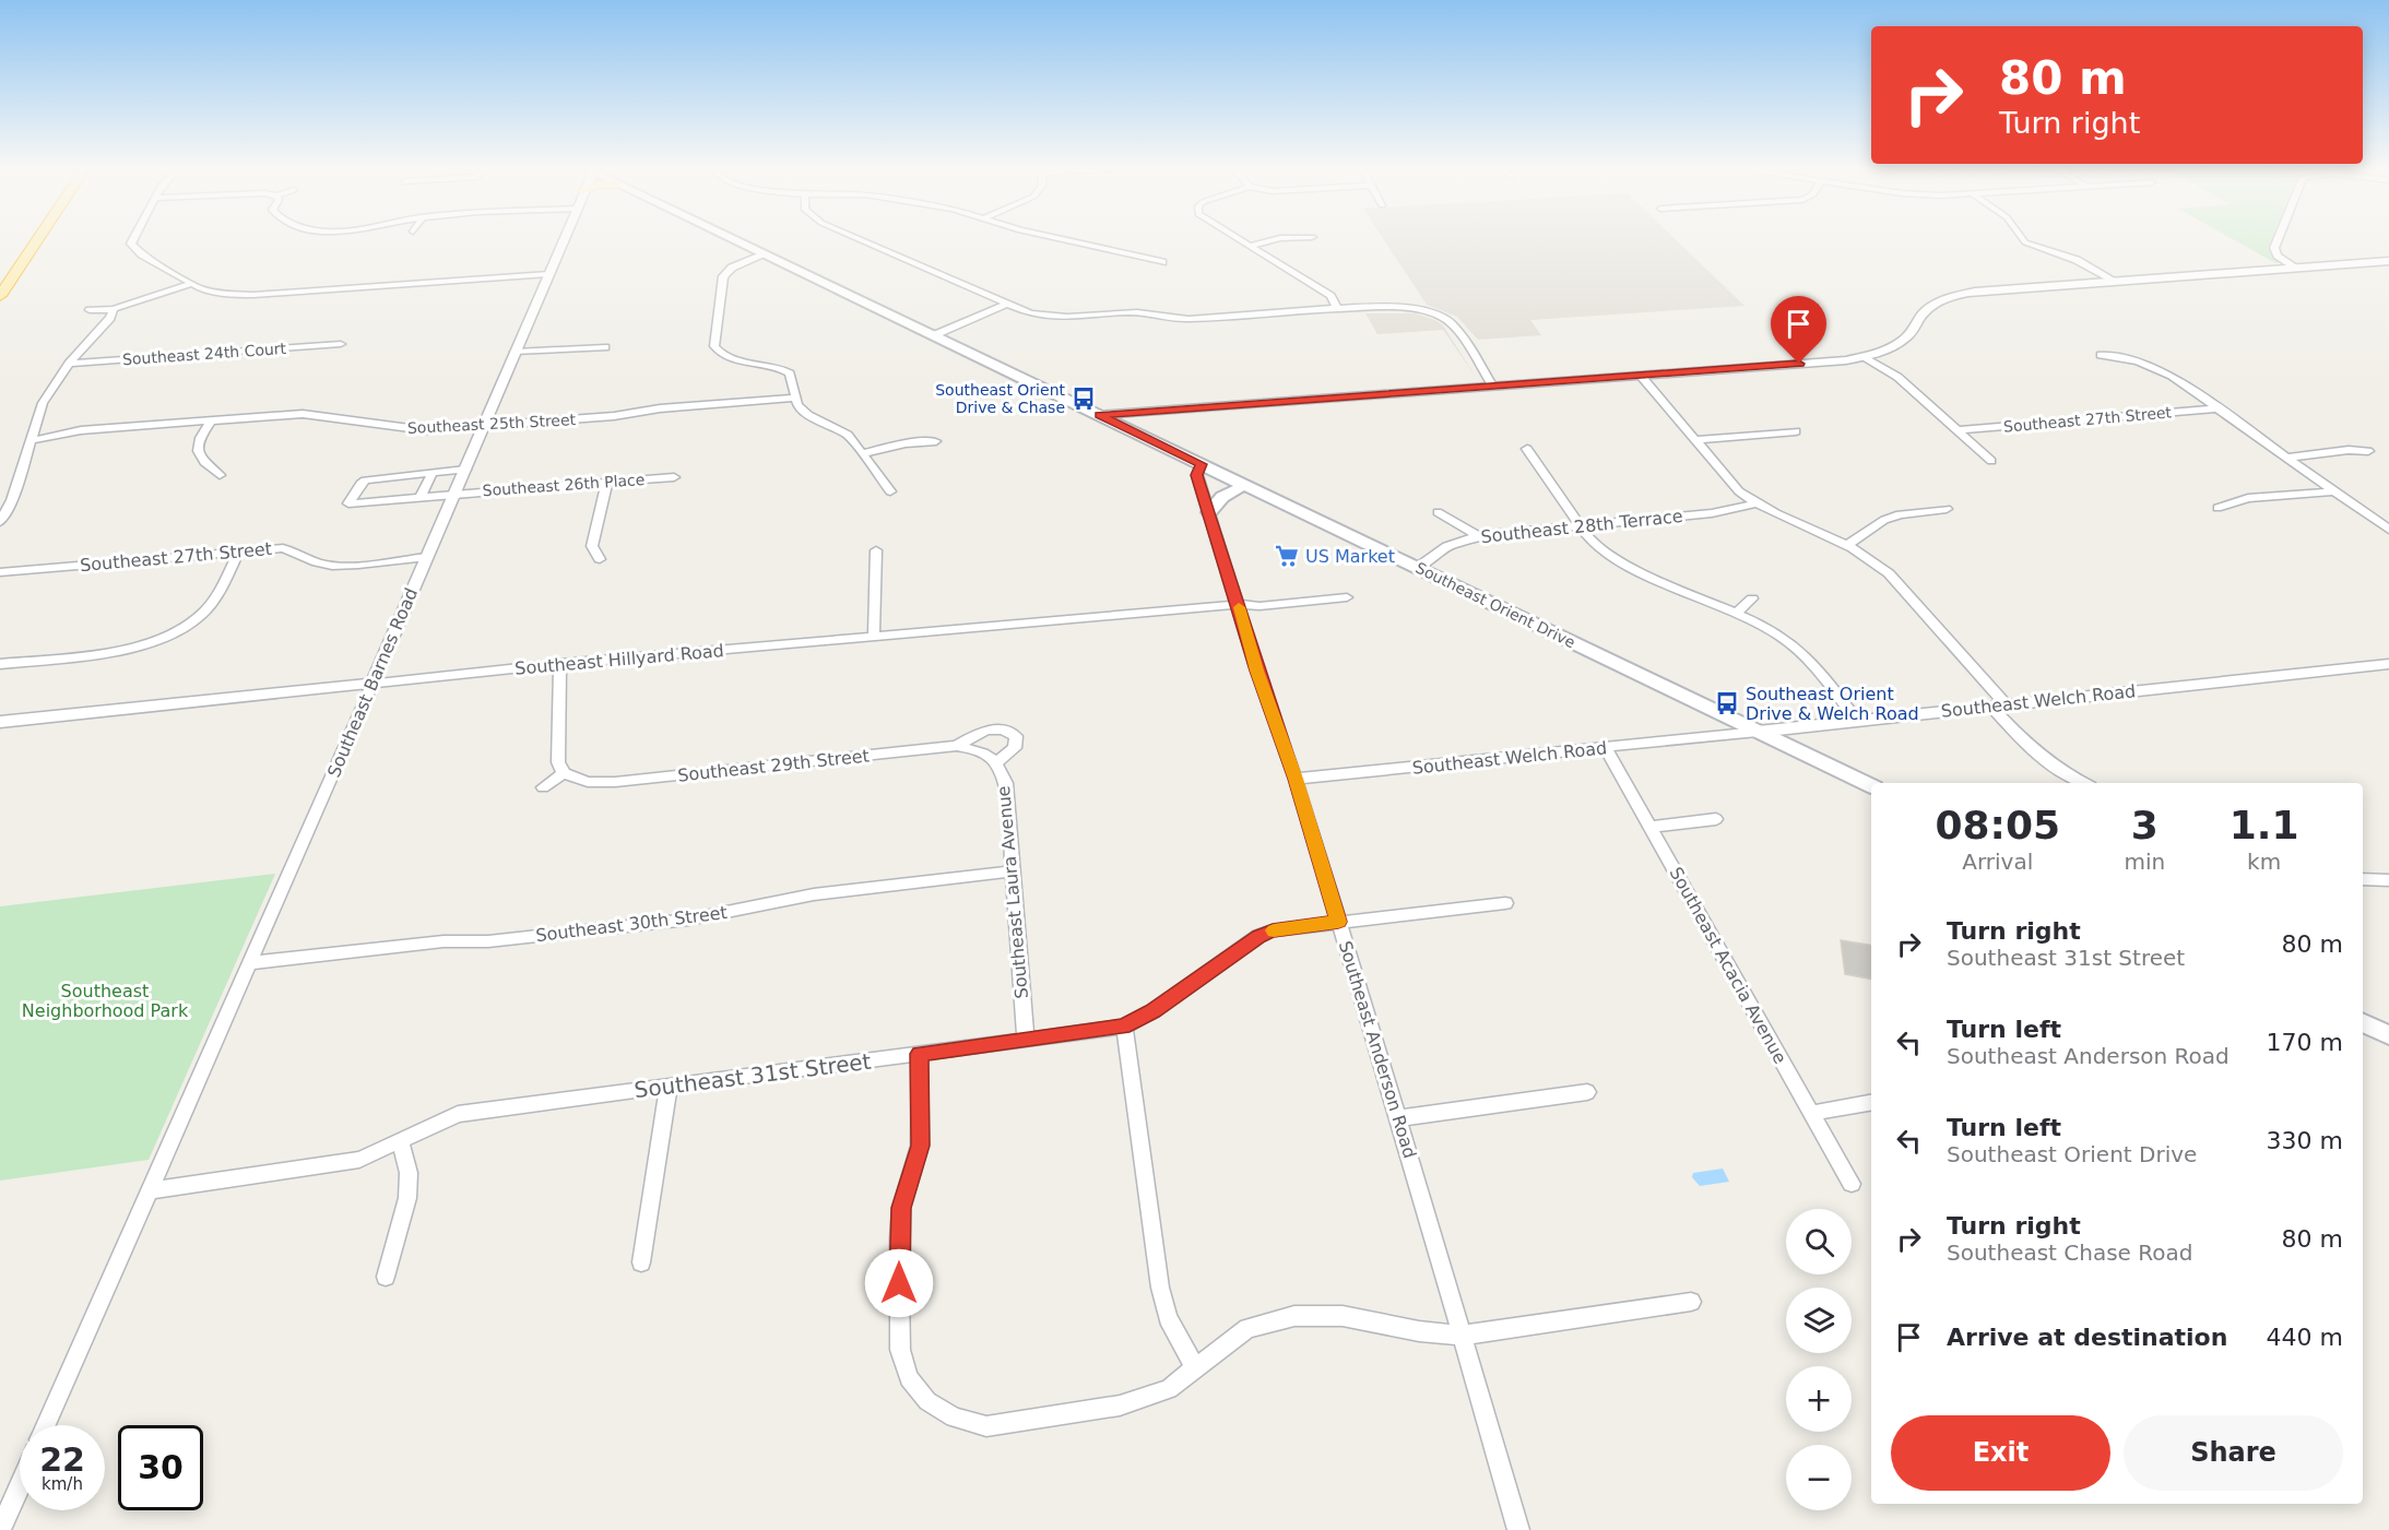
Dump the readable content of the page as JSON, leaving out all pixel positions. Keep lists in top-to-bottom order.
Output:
{
  "streets": {
    "main road": ["Southeast Orient Drive"],
    "street": [
      "Southeast 24th Court",
      "Southeast 27th Street",
      "Southeast 25th Street",
      "Southeast 26th Place",
      "Southeast 28th Terrace",
      "Southeast Hillyard Road",
      "Southeast Barnes Road",
      "Southeast Welch Road",
      "Southeast 29th Street",
      "Southeast Laura Avenue",
      "Southeast 30th Street",
      "Southeast Acacia Avenue",
      "Southeast Anderson Road",
      "Southeast 31st Street"
    ]
  },
  "crossings": [
    ["Southeast 27th Street", "Southeast Barnes Road"],
    ["Southeast 25th Street", "Southeast Barnes Road"],
    ["Southeast 26th Place", "Southeast Barnes Road"],
    ["Southeast 28th Terrace", "Southeast Orient Drive"],
    ["Southeast Orient Drive", "Southeast Welch Road"],
    ["Southeast Orient Drive", "Southeast Anderson Road"],
    ["Southeast Hillyard Road", "Southeast Barnes Road"],
    ["Southeast Hillyard Road", "Southeast Anderson Road"],
    ["Southeast Barnes Road", "Southeast 30th Street"],
    ["Southeast Barnes Road", "Southeast 31st Street"],
    ["Southeast Welch Road", "Southeast Acacia Avenue"],
    ["Southeast Welch Road", "Southeast Anderson Road"],
    ["Southeast 29th Street", "Southeast Laura Avenue"],
    ["Southeast Laura Avenue", "Southeast 30th Street"],
    ["Southeast Laura Avenue", "Southeast 31st Street"],
    ["Southeast Anderson Road", "Southeast 31st Street"]
  ],
  "parks": ["Southeast Neighborhood Park"],
  "places": {
    "bus stop": ["Southeast Orient Drive & Chase", "Southeast Orient Drive & Welch Road"],
    "supermarket": ["US Market"]
  },
  "page": {
    "turn": ["80 m", "Turn right"],
    "eta": [
      "08:05",
      "Arrival",
      "3",
      "min",
      "1.1",
      "km"
    ],
    "list": [
      {
        "name": "Turn right",
        "note": "Southeast 31st Street",
        "value": "80 m"
      },
      {
        "name": "Turn left",
        "note": "Southeast Anderson Road",
        "value": "170 m"
      },
      {
        "name": "Turn left",
        "note": "Southeast Orient Drive",
        "value": "330 m"
      },
      {
        "name": "Turn right",
        "note": "Southeast Chase Road",
        "value": "80 m"
      },
      {
        "name": "Arrive at destination",
        "value": "440 m"
      }
    ],
    "map_buttons": ["+", "−"],
    "buttons": ["Exit", "Share"],
    "speed": "22 km/h",
    "limit": "30"
  }
}
